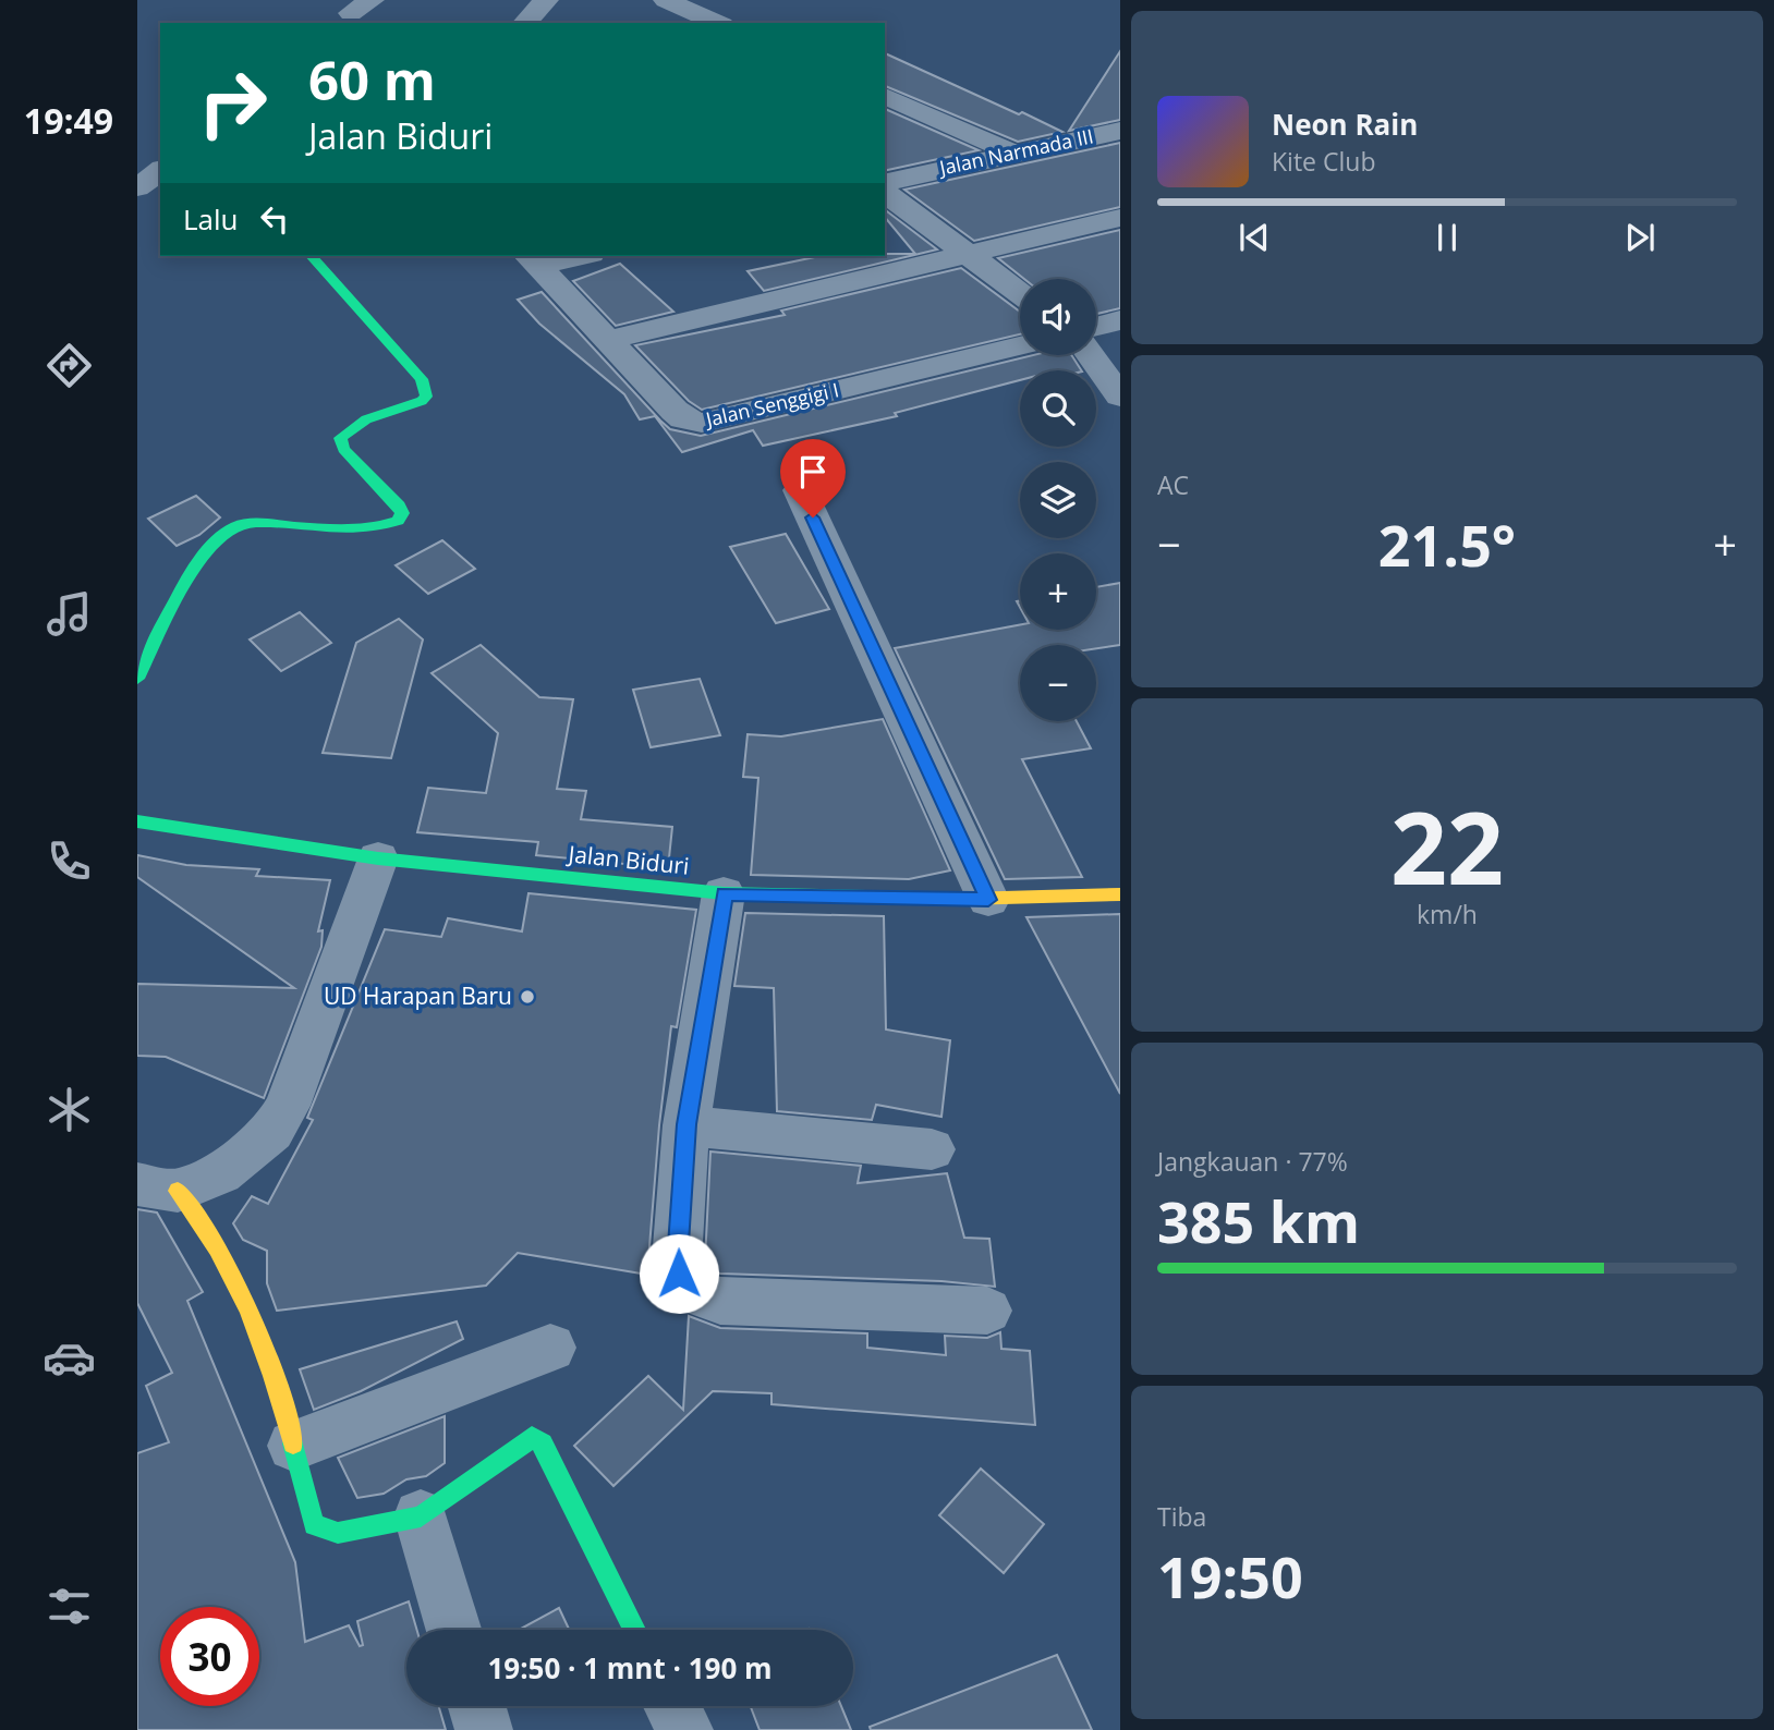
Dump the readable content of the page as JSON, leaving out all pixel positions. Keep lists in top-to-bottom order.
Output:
{
  "streets": {
    "street": ["Jalan Narmada III", "Jalan Senggigi I", "Jalan Biduri"]
  },
  "places": ["UD Harapan Baru"],
  "page": {
    "tabs": "19:49",
    "turn": ["60 m", "Jalan Biduri"],
    "song": ["Neon Rain", "Kite Club"],
    "then": "Lalu",
    "map_buttons": ["+", "−"],
    "tile": [
      "AC",
      ["22", "km/h"],
      ["Jangkauan · 77%", "385 km"],
      ["Tiba", "19:50"]
    ],
    "heat": ["−", "21.5°", "+"],
    "limit": "30",
    "trip": "19:50 · 1 mnt · 190 m"
  }
}
